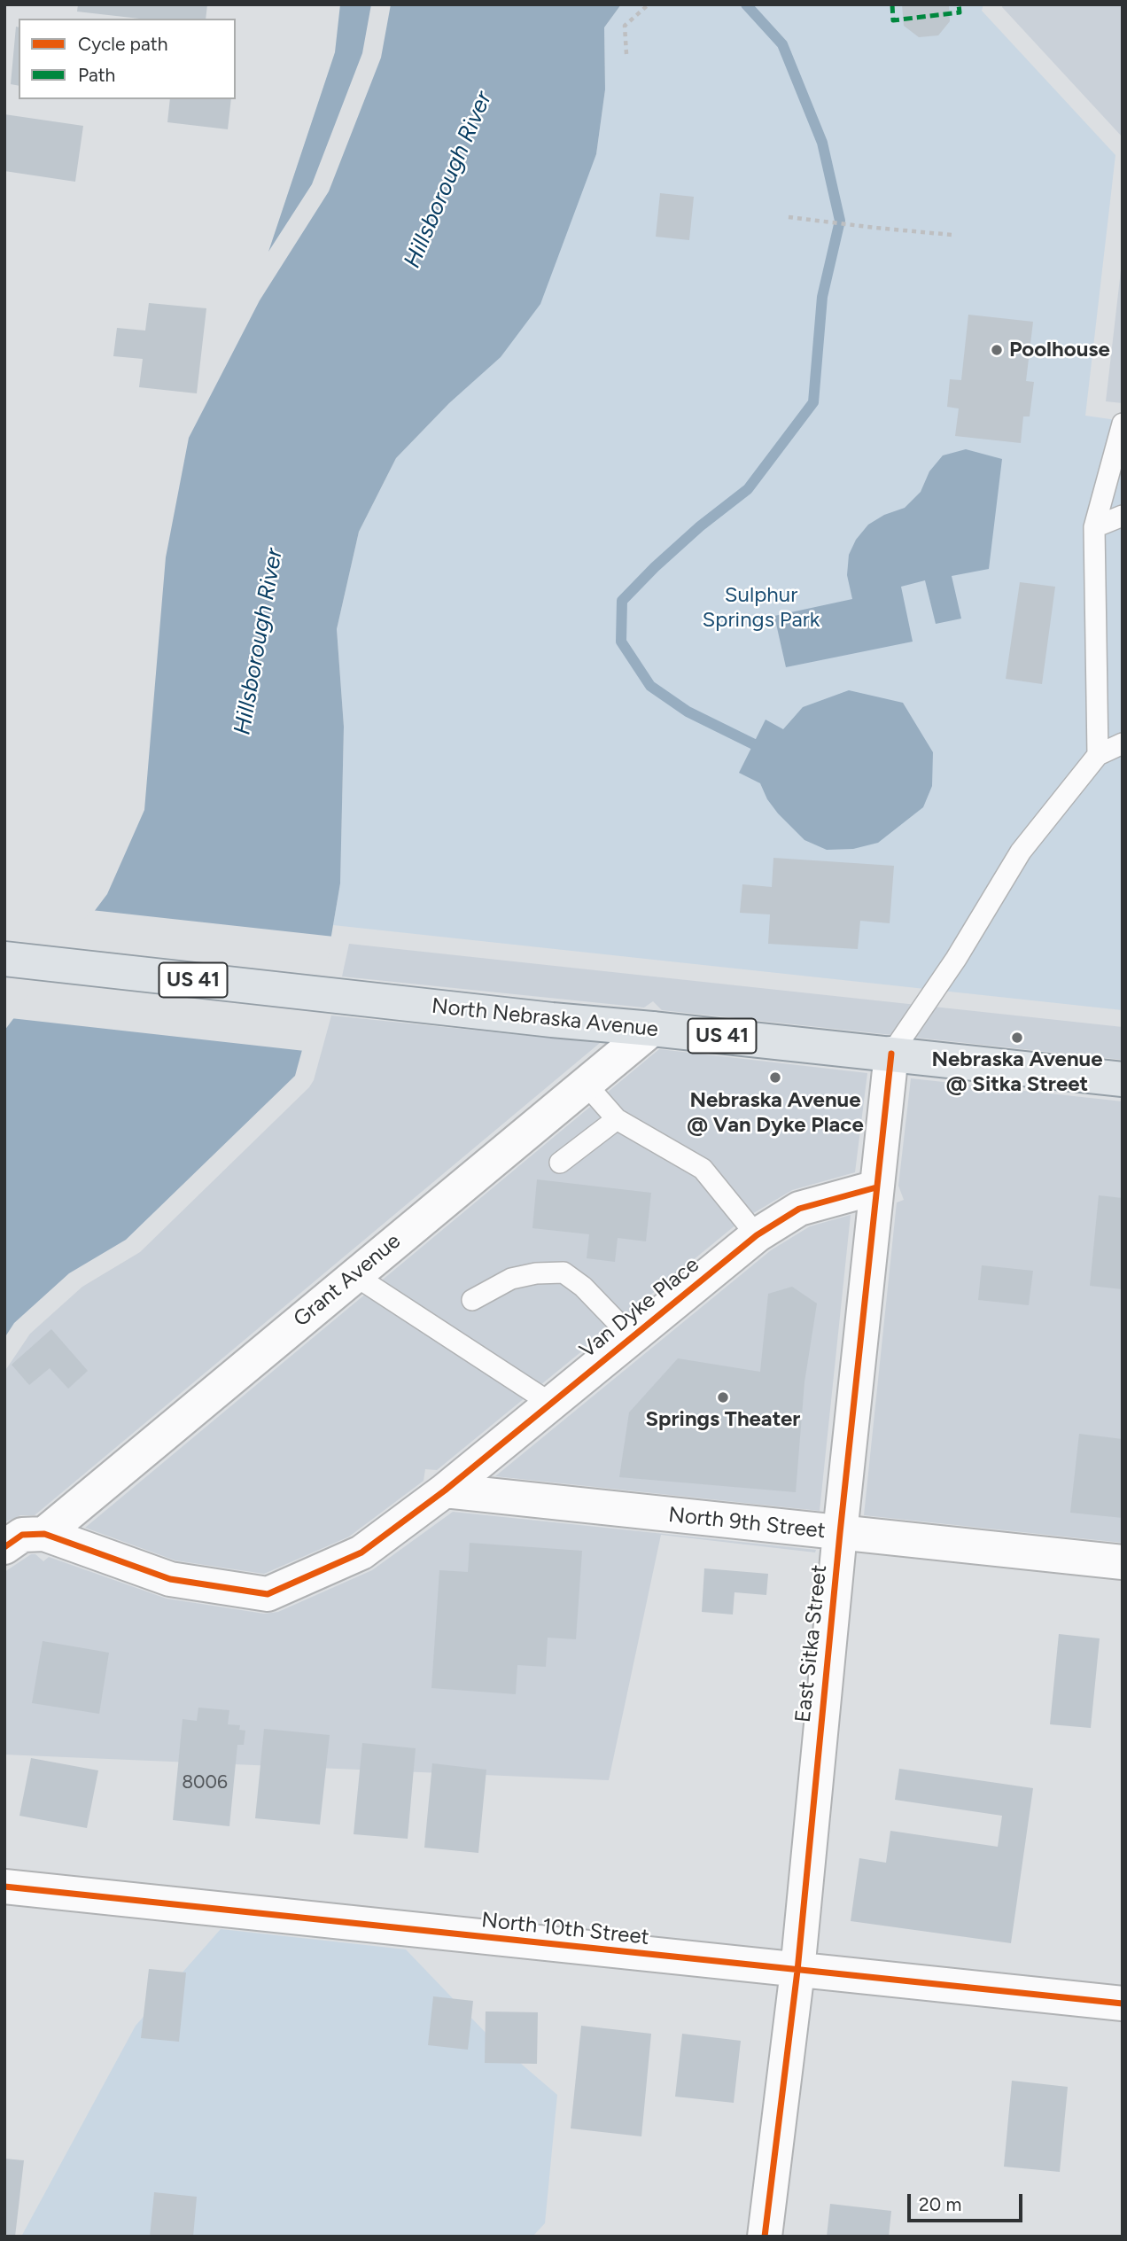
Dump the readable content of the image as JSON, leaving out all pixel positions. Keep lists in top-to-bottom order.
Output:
{
  "streets": {
    "main road": ["US 41", "North Nebraska Avenue"],
    "street": [
      "Grant Avenue",
      "Van Dyke Place",
      "North 9th Street",
      "East Sitka Street",
      "North 10th Street"
    ]
  },
  "crossings": [
    ["North Nebraska Avenue", "Grant Avenue"],
    ["North Nebraska Avenue", "East Sitka Street"],
    ["Grant Avenue", "Van Dyke Place"],
    ["Van Dyke Place", "North 9th Street"],
    ["Van Dyke Place", "East Sitka Street"],
    ["North 9th Street", "East Sitka Street"],
    ["East Sitka Street", "North 10th Street"]
  ],
  "water": ["Hillsborough River"],
  "parks": ["Sulphur Springs Park"],
  "places": [
    "Poolhouse",
    "Nebraska Avenue @ Sitka Street",
    "Nebraska Avenue @ Van Dyke Place",
    "Springs Theater"
  ],
  "house_numbers": ["8006"],
  "legend": ["Cycle path", "Path"],
  "scale_bar": "20 m"
}
